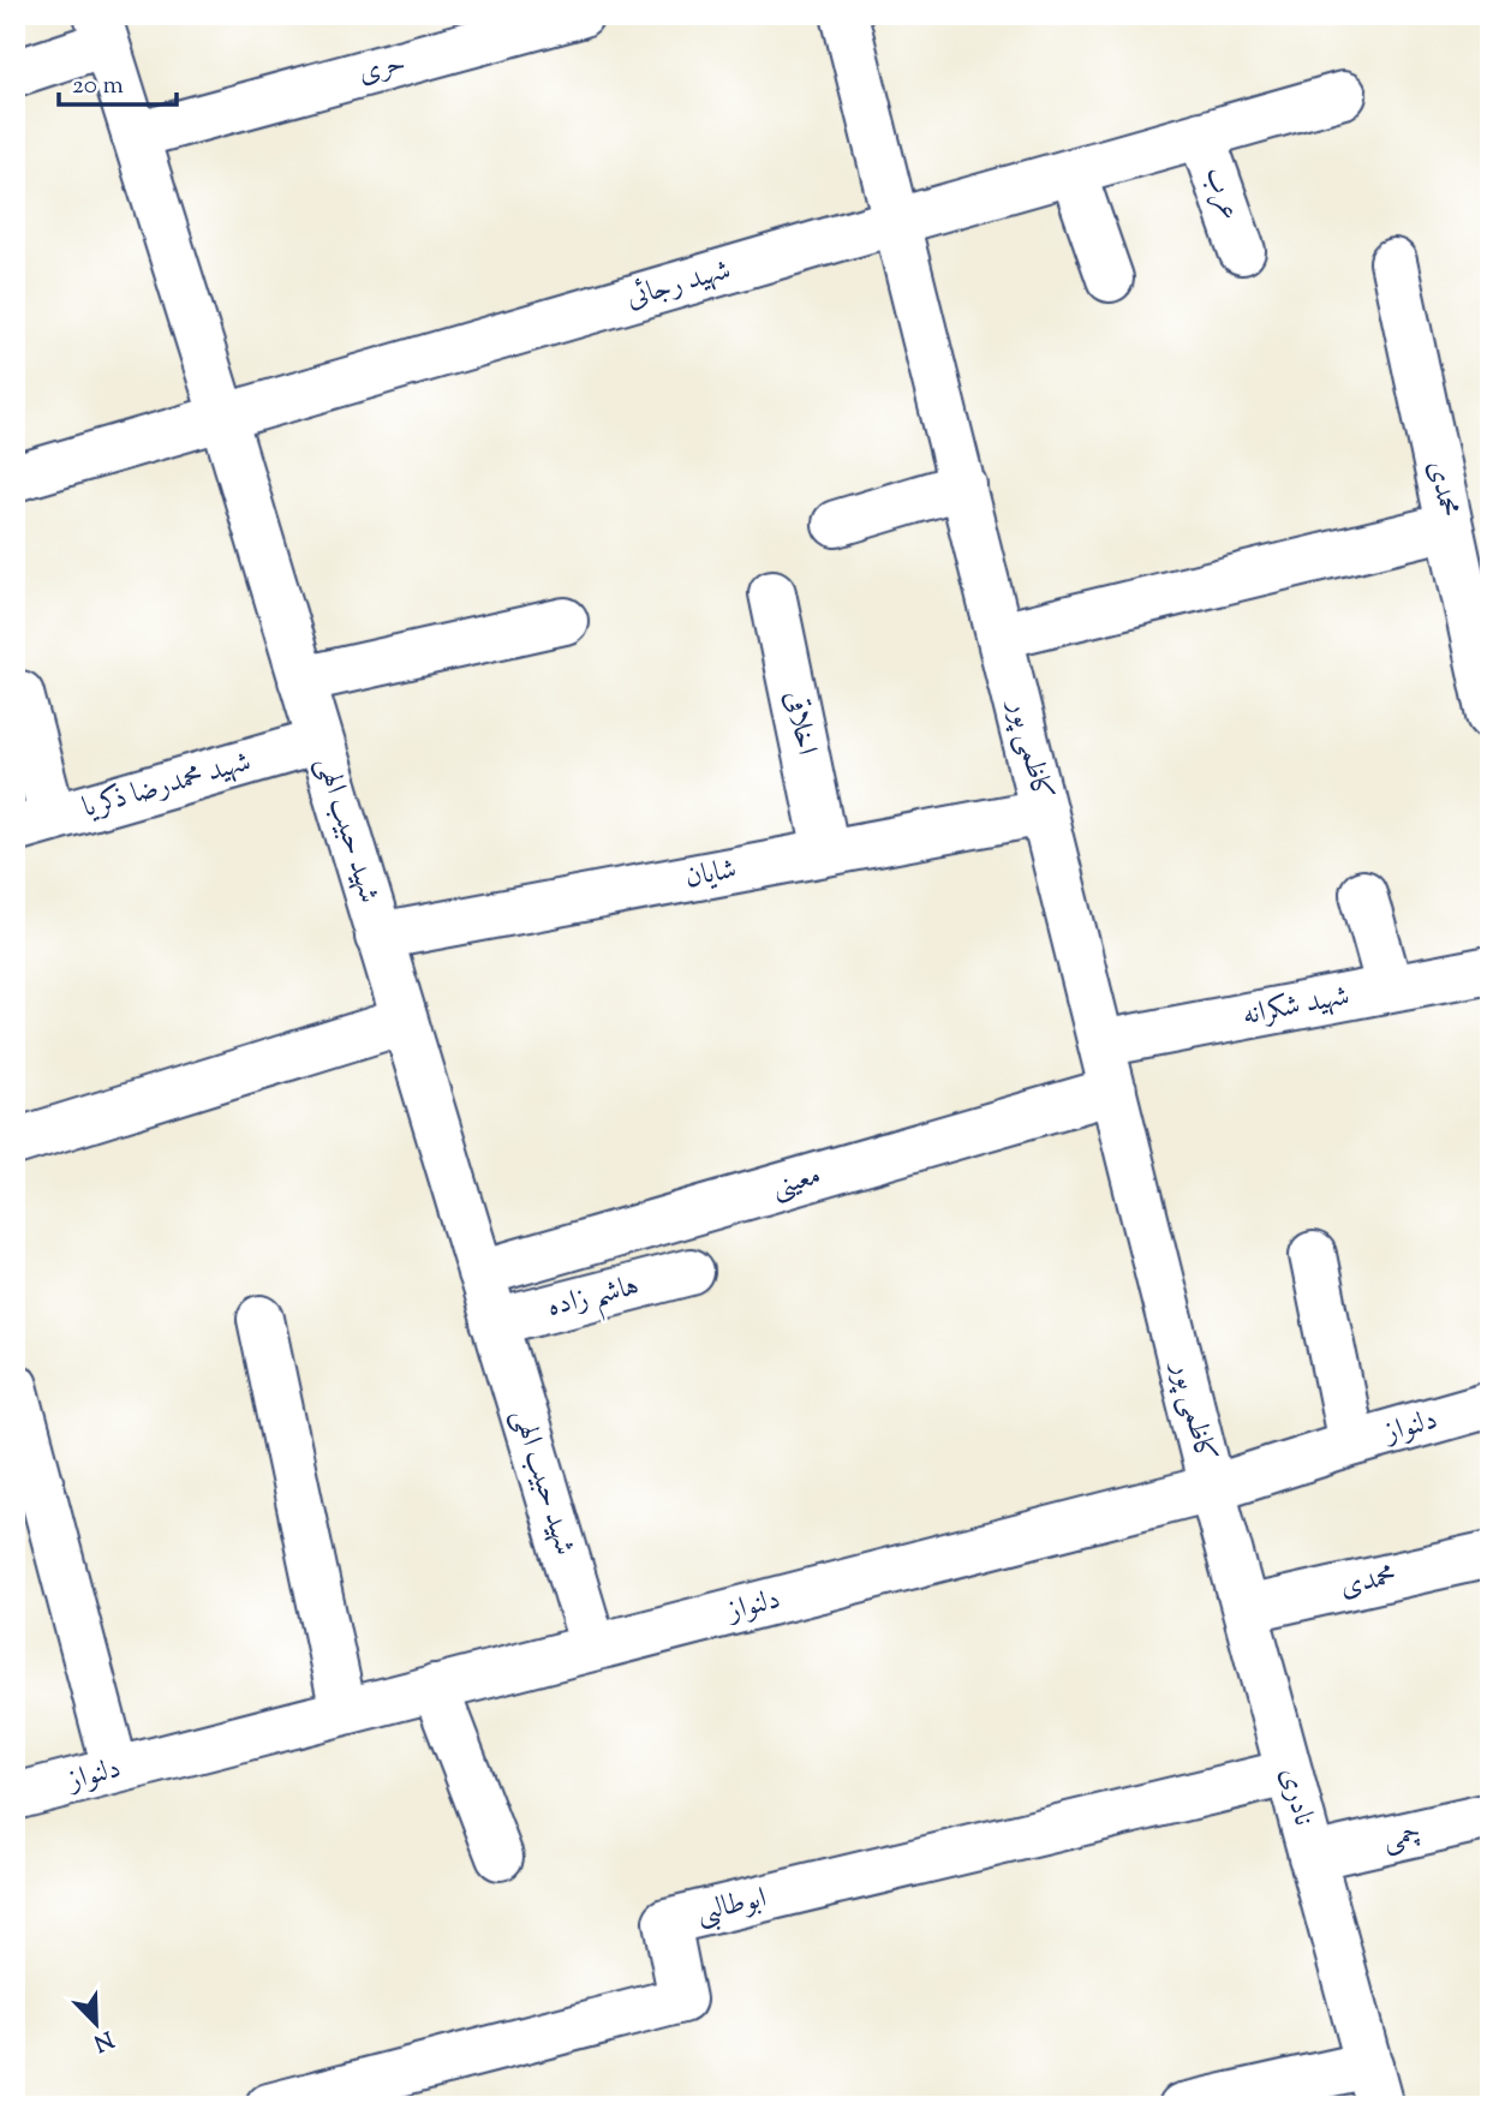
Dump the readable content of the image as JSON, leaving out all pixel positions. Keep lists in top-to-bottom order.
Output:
{
  "streets": {
    "street": [
      "حری",
      "عرب",
      "شهید رجائی",
      "محمدی",
      "اخلاقی",
      "کاظمی پور",
      "شهید محمدرضا ذکریا",
      "شهید حبیب الهی",
      "شایان",
      "شهید شکرانه",
      "معینی",
      "هاشم زاده",
      "دلنواز",
      "نادری",
      "چمی",
      "ابوطالبی"
    ]
  },
  "crossings": [
    ["حری", "شهید حبیب الهی"],
    ["عرب", "شهید رجائی"],
    ["شهید رجائی", "کاظمی پور"],
    ["شهید رجائی", "شهید حبیب الهی"],
    ["محمدی", "نادری"],
    ["اخلاقی", "شایان"],
    ["کاظمی پور", "شایان"],
    ["کاظمی پور", "شهید شکرانه"],
    ["کاظمی پور", "معینی"],
    ["کاظمی پور", "دلنواز"],
    ["کاظمی پور", "نادری"],
    ["شهید محمدرضا ذکریا", "شهید حبیب الهی"],
    ["شهید حبیب الهی", "شایان"],
    ["شهید حبیب الهی", "معینی"],
    ["شهید حبیب الهی", "هاشم زاده"],
    ["شهید حبیب الهی", "دلنواز"],
    ["دلنواز", "نادری"],
    ["نادری", "چمی"],
    ["نادری", "ابوطالبی"]
  ],
  "scale_bar": "20 m",
  "north": "bottom right"
}
